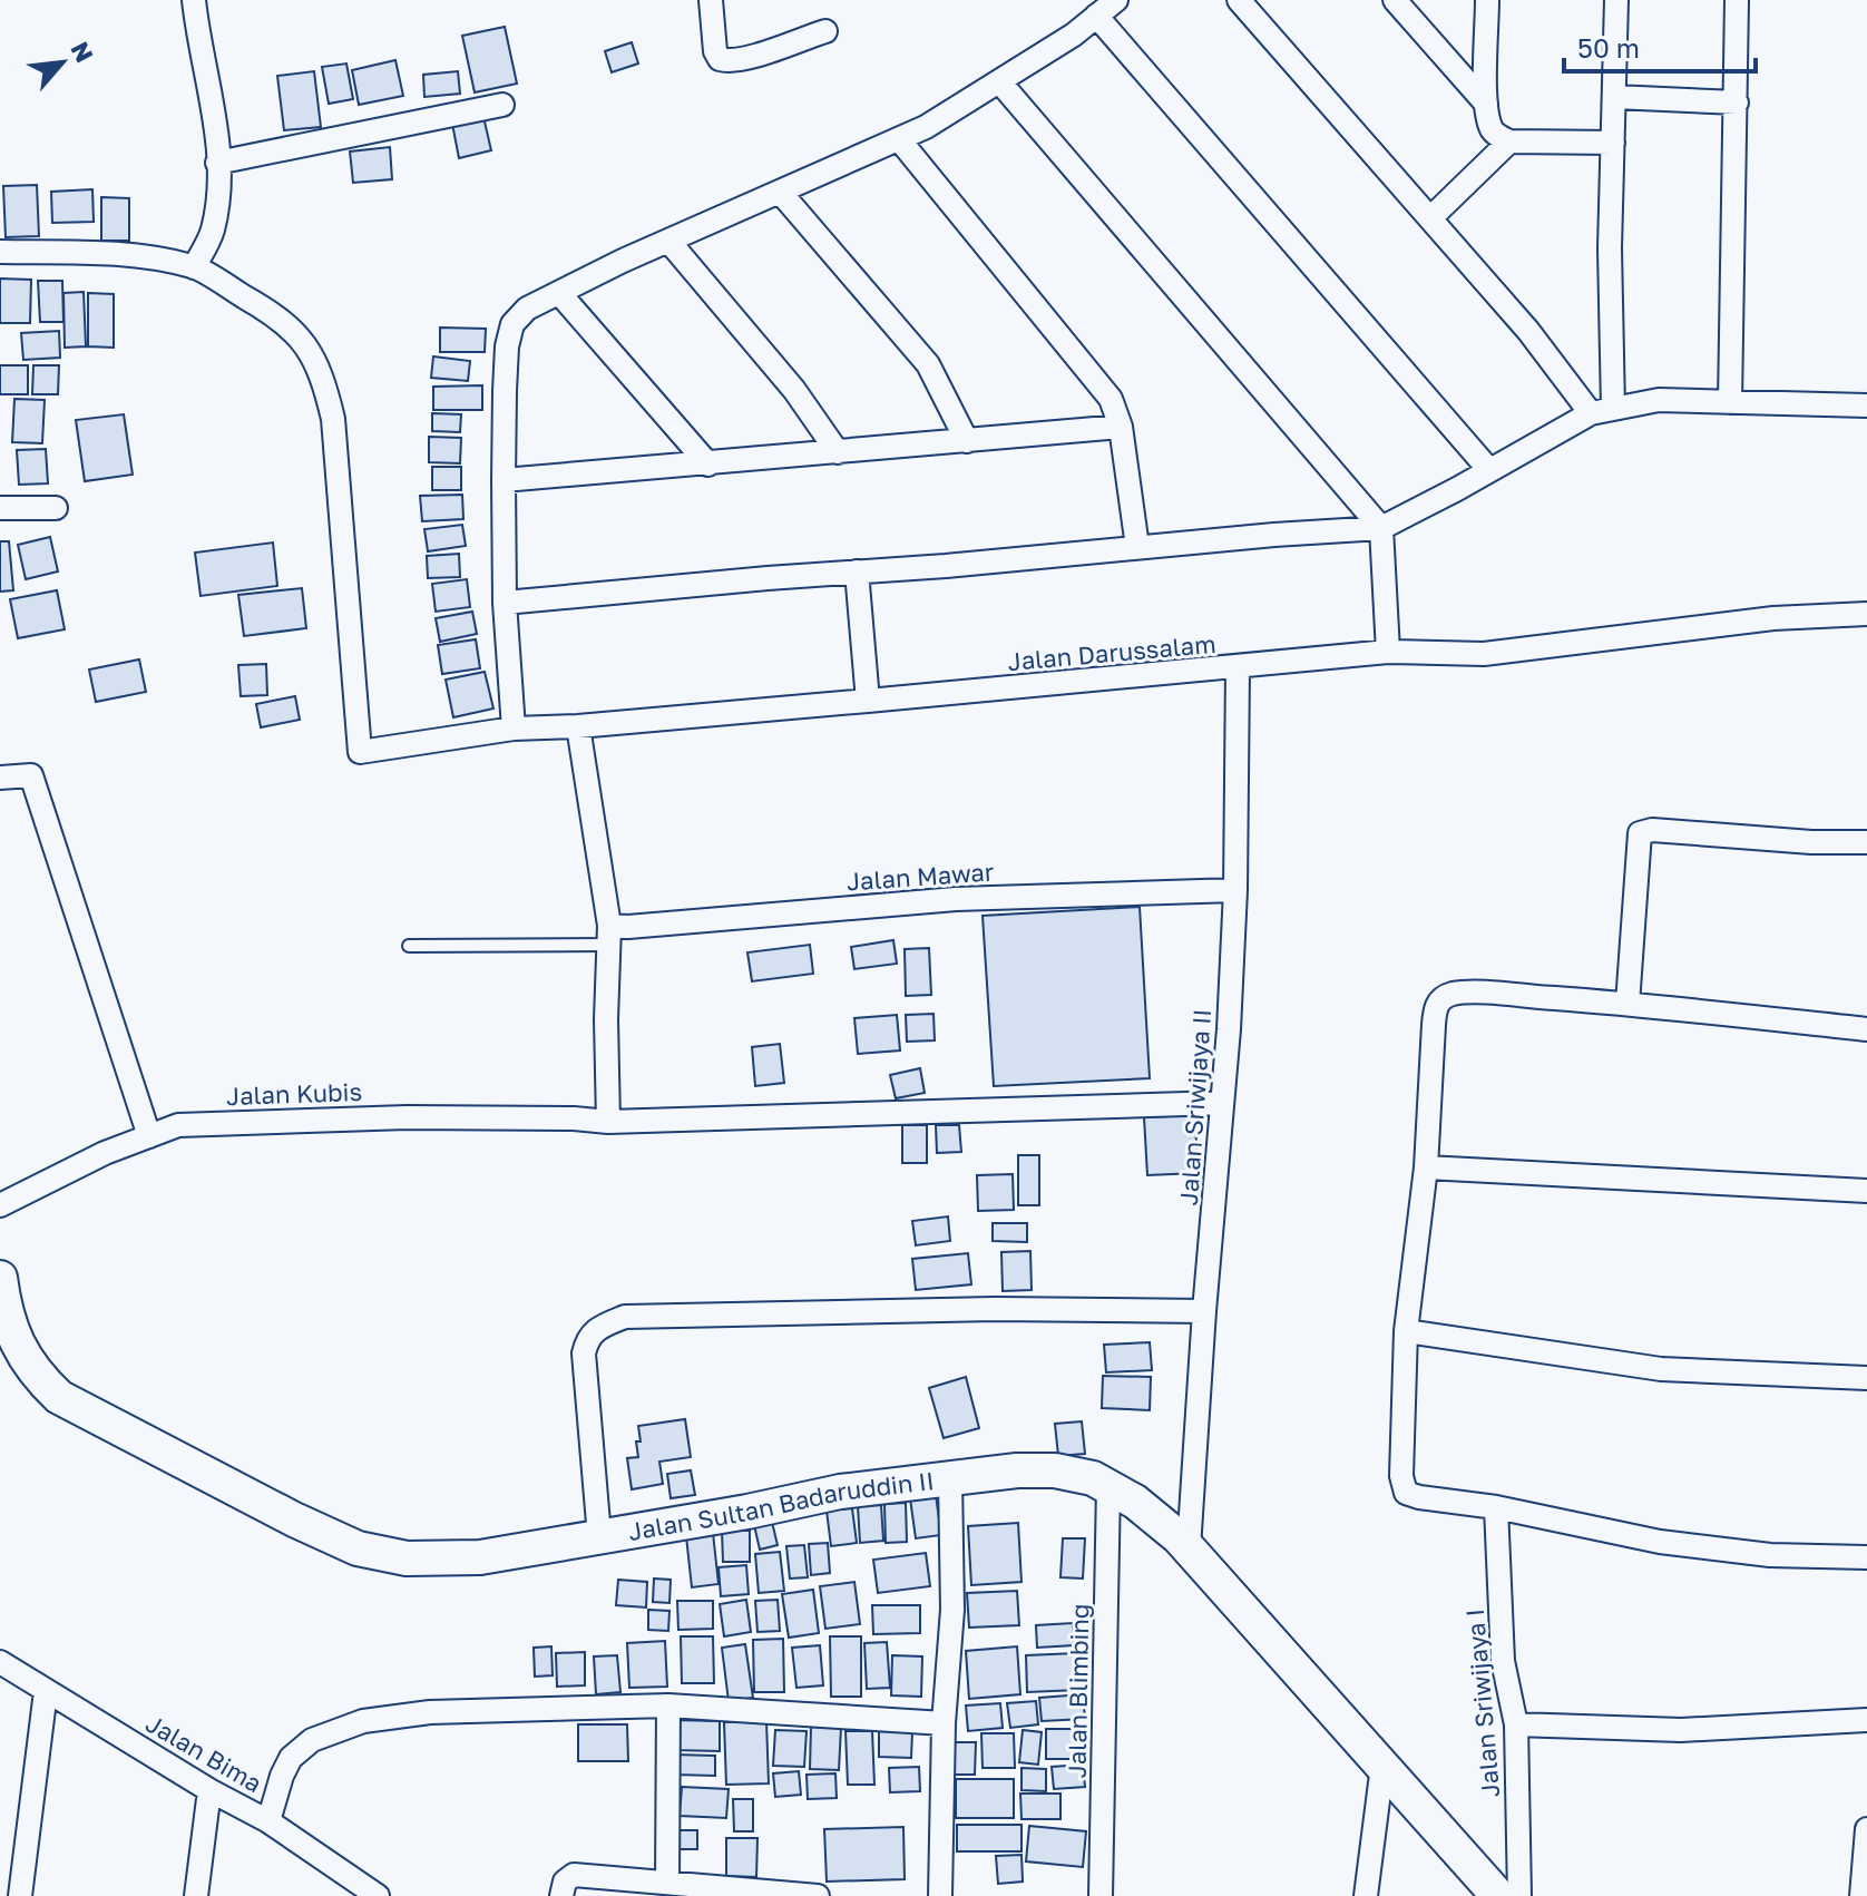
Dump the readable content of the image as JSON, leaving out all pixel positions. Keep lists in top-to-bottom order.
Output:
{
  "streets": {
    "street": [
      "Jalan Darussalam",
      "Jalan Mawar",
      "Jalan Kubis",
      "Jalan Sriwijaya II",
      "Jalan Sultan Badaruddin II",
      "Jalan Blimbing",
      "Jalan Sriwijaya I",
      "Jalan Bima"
    ]
  },
  "crossings": [
    ["Jalan Darussalam", "Jalan Sriwijaya II"],
    ["Jalan Mawar", "Jalan Sriwijaya II"],
    ["Jalan Kubis", "Jalan Sriwijaya II"],
    ["Jalan Sriwijaya II", "Jalan Sultan Badaruddin II"],
    ["Jalan Sultan Badaruddin II", "Jalan Blimbing"]
  ],
  "scale_bar": "50 m",
  "north": "top right"
}
